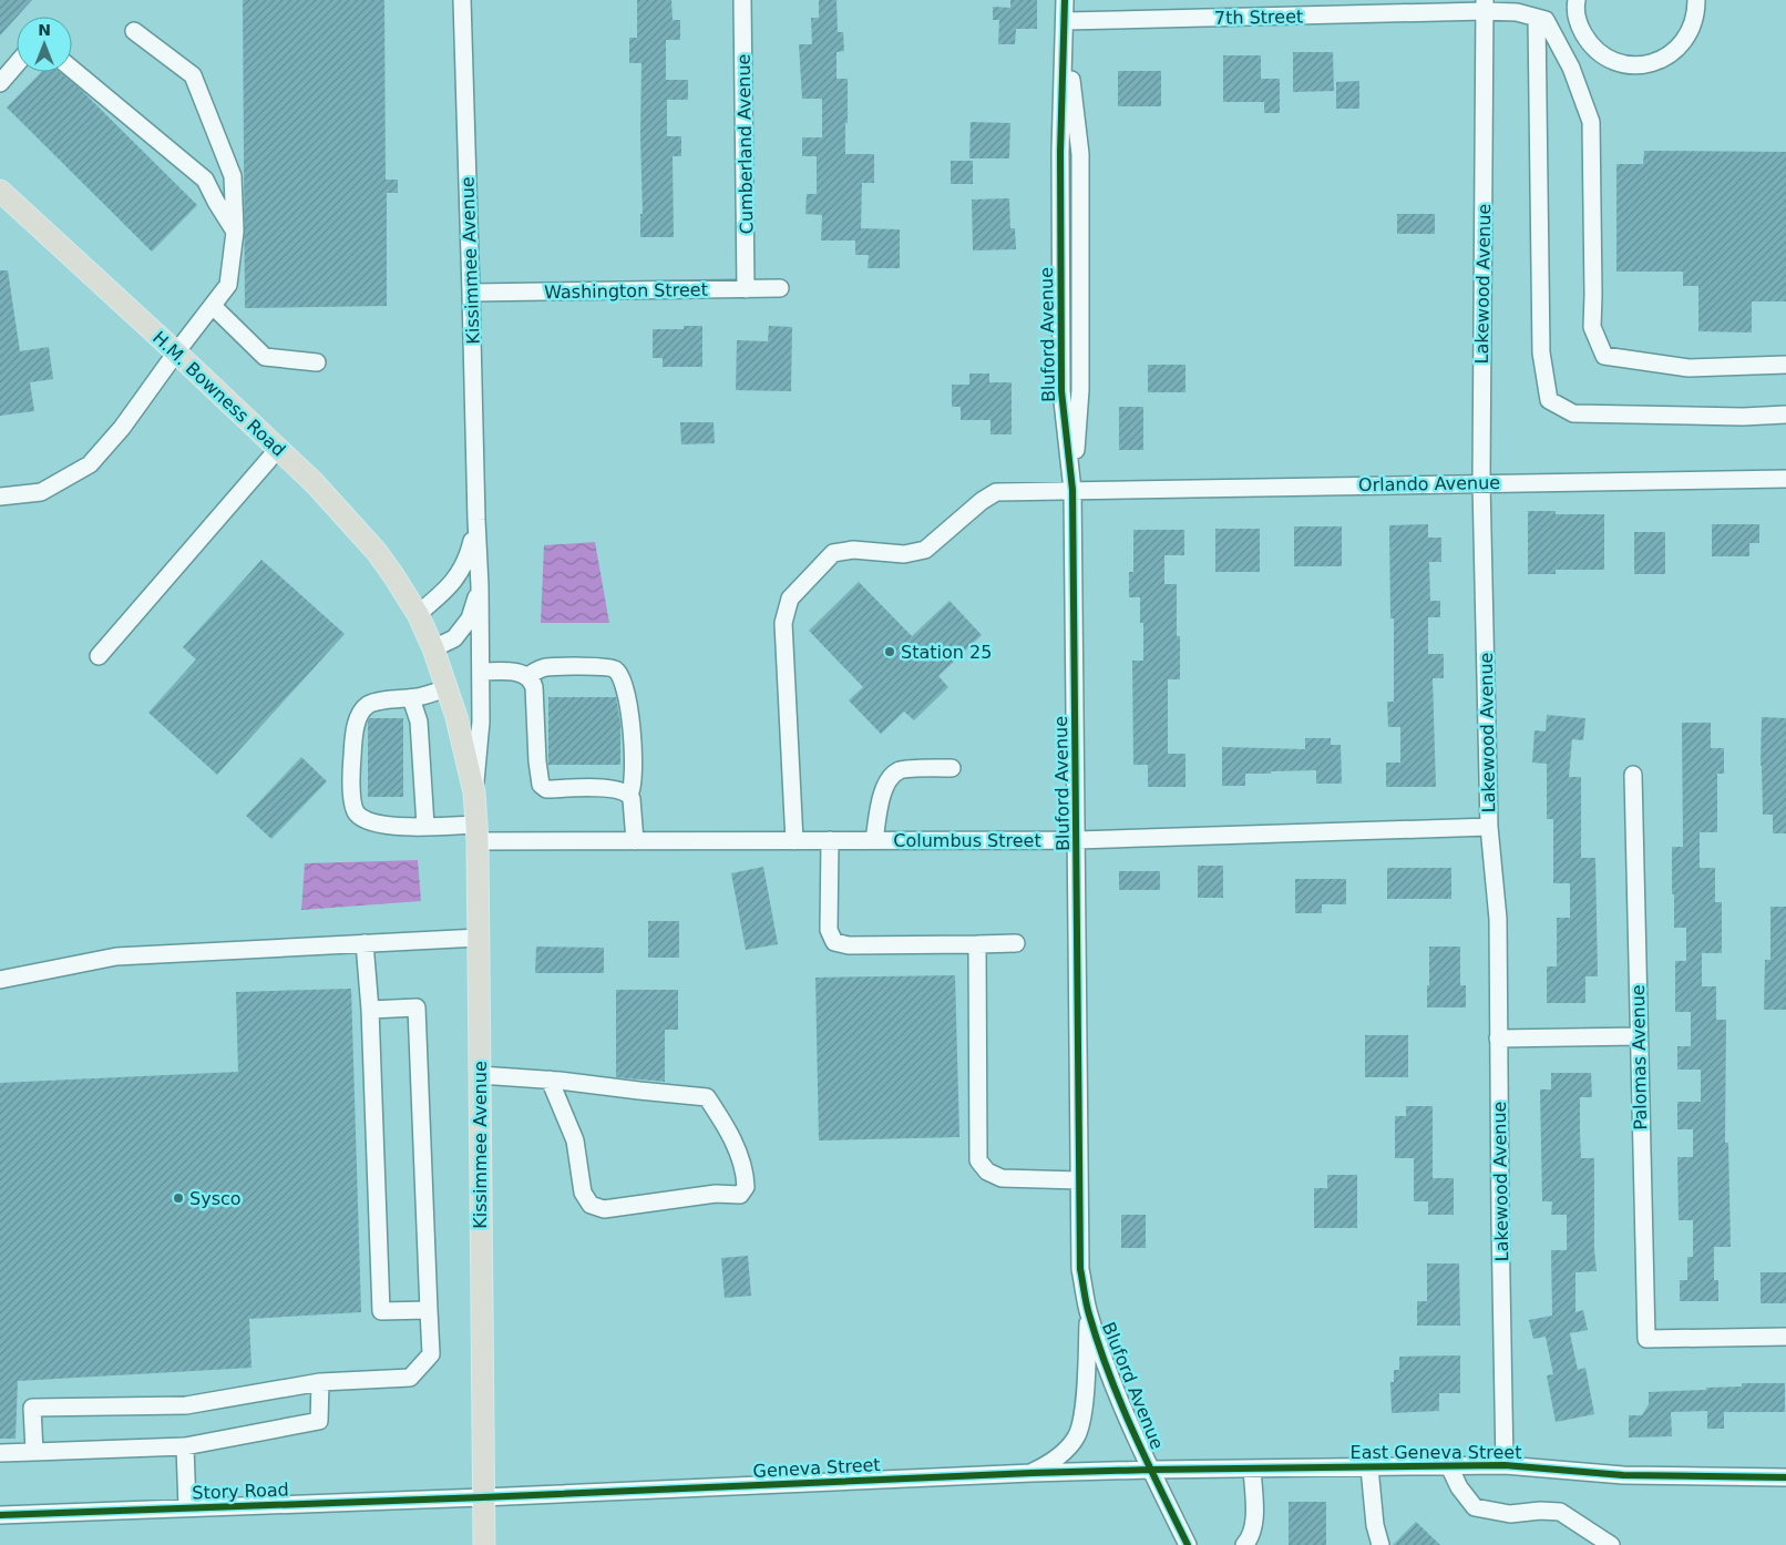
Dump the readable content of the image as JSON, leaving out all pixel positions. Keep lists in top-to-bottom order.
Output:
{
  "streets": {
    "main road": ["Kissimmee Avenue", "H.M. Bowness Road"],
    "street": [
      "7th Street",
      "Cumberland Avenue",
      "Lakewood Avenue",
      "Washington Street",
      "Bluford Avenue",
      "Orlando Avenue",
      "Columbus Street",
      "Palomas Avenue",
      "East Geneva Street",
      "Geneva Street",
      "Story Road"
    ]
  },
  "crossings": [
    ["7th Street", "Lakewood Avenue"],
    ["7th Street", "Bluford Avenue"],
    ["Cumberland Avenue", "Washington Street"],
    ["Kissimmee Avenue", "Washington Street"],
    ["Kissimmee Avenue", "H.M. Bowness Road"],
    ["Kissimmee Avenue", "Columbus Street"],
    ["Kissimmee Avenue", "Geneva Street"],
    ["Kissimmee Avenue", "Story Road"],
    ["Lakewood Avenue", "Orlando Avenue"],
    ["Lakewood Avenue", "Columbus Street"],
    ["Lakewood Avenue", "East Geneva Street"],
    ["Bluford Avenue", "Orlando Avenue"],
    ["Bluford Avenue", "Columbus Street"],
    ["Bluford Avenue", "East Geneva Street"],
    ["Bluford Avenue", "Geneva Street"],
    ["Orlando Avenue", "Columbus Street"],
    ["East Geneva Street", "Geneva Street"],
    ["Geneva Street", "Story Road"]
  ],
  "places": ["Station 25", "Sysco"],
  "north": "top"
}
